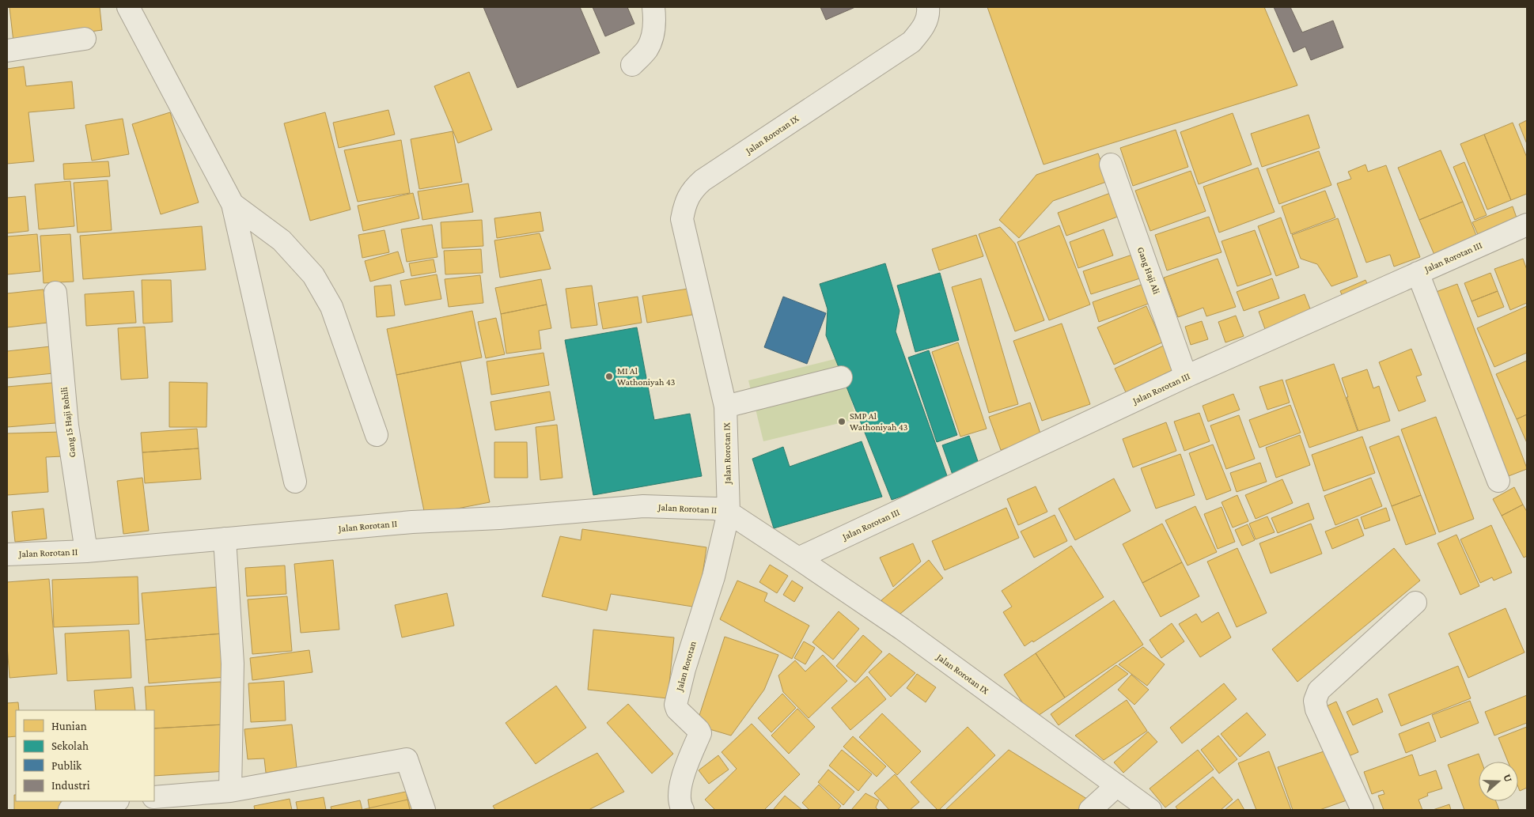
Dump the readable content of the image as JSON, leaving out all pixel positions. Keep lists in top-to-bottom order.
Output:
{
  "streets": {
    "street": [
      "Jalan Rorotan IX",
      "Jalan Rorotan III",
      "Gang Haji Ali",
      "Gang 15 Haji Rohili",
      "Jalan Rorotan II",
      "Jalan Rorotan"
    ]
  },
  "crossings": [
    ["Jalan Rorotan IX", "Jalan Rorotan III"],
    ["Jalan Rorotan IX", "Jalan Rorotan II"],
    ["Jalan Rorotan IX", "Jalan Rorotan"],
    ["Jalan Rorotan III", "Gang Haji Ali"],
    ["Gang 15 Haji Rohili", "Jalan Rorotan II"],
    ["Jalan Rorotan II", "Jalan Rorotan"]
  ],
  "places": ["MI Al Wathoniyah 43", "SMP Al Wathoniyah 43"],
  "legend": [
    "Hunian",
    "Sekolah",
    "Publik",
    "Industri"
  ],
  "north": "right"
}
